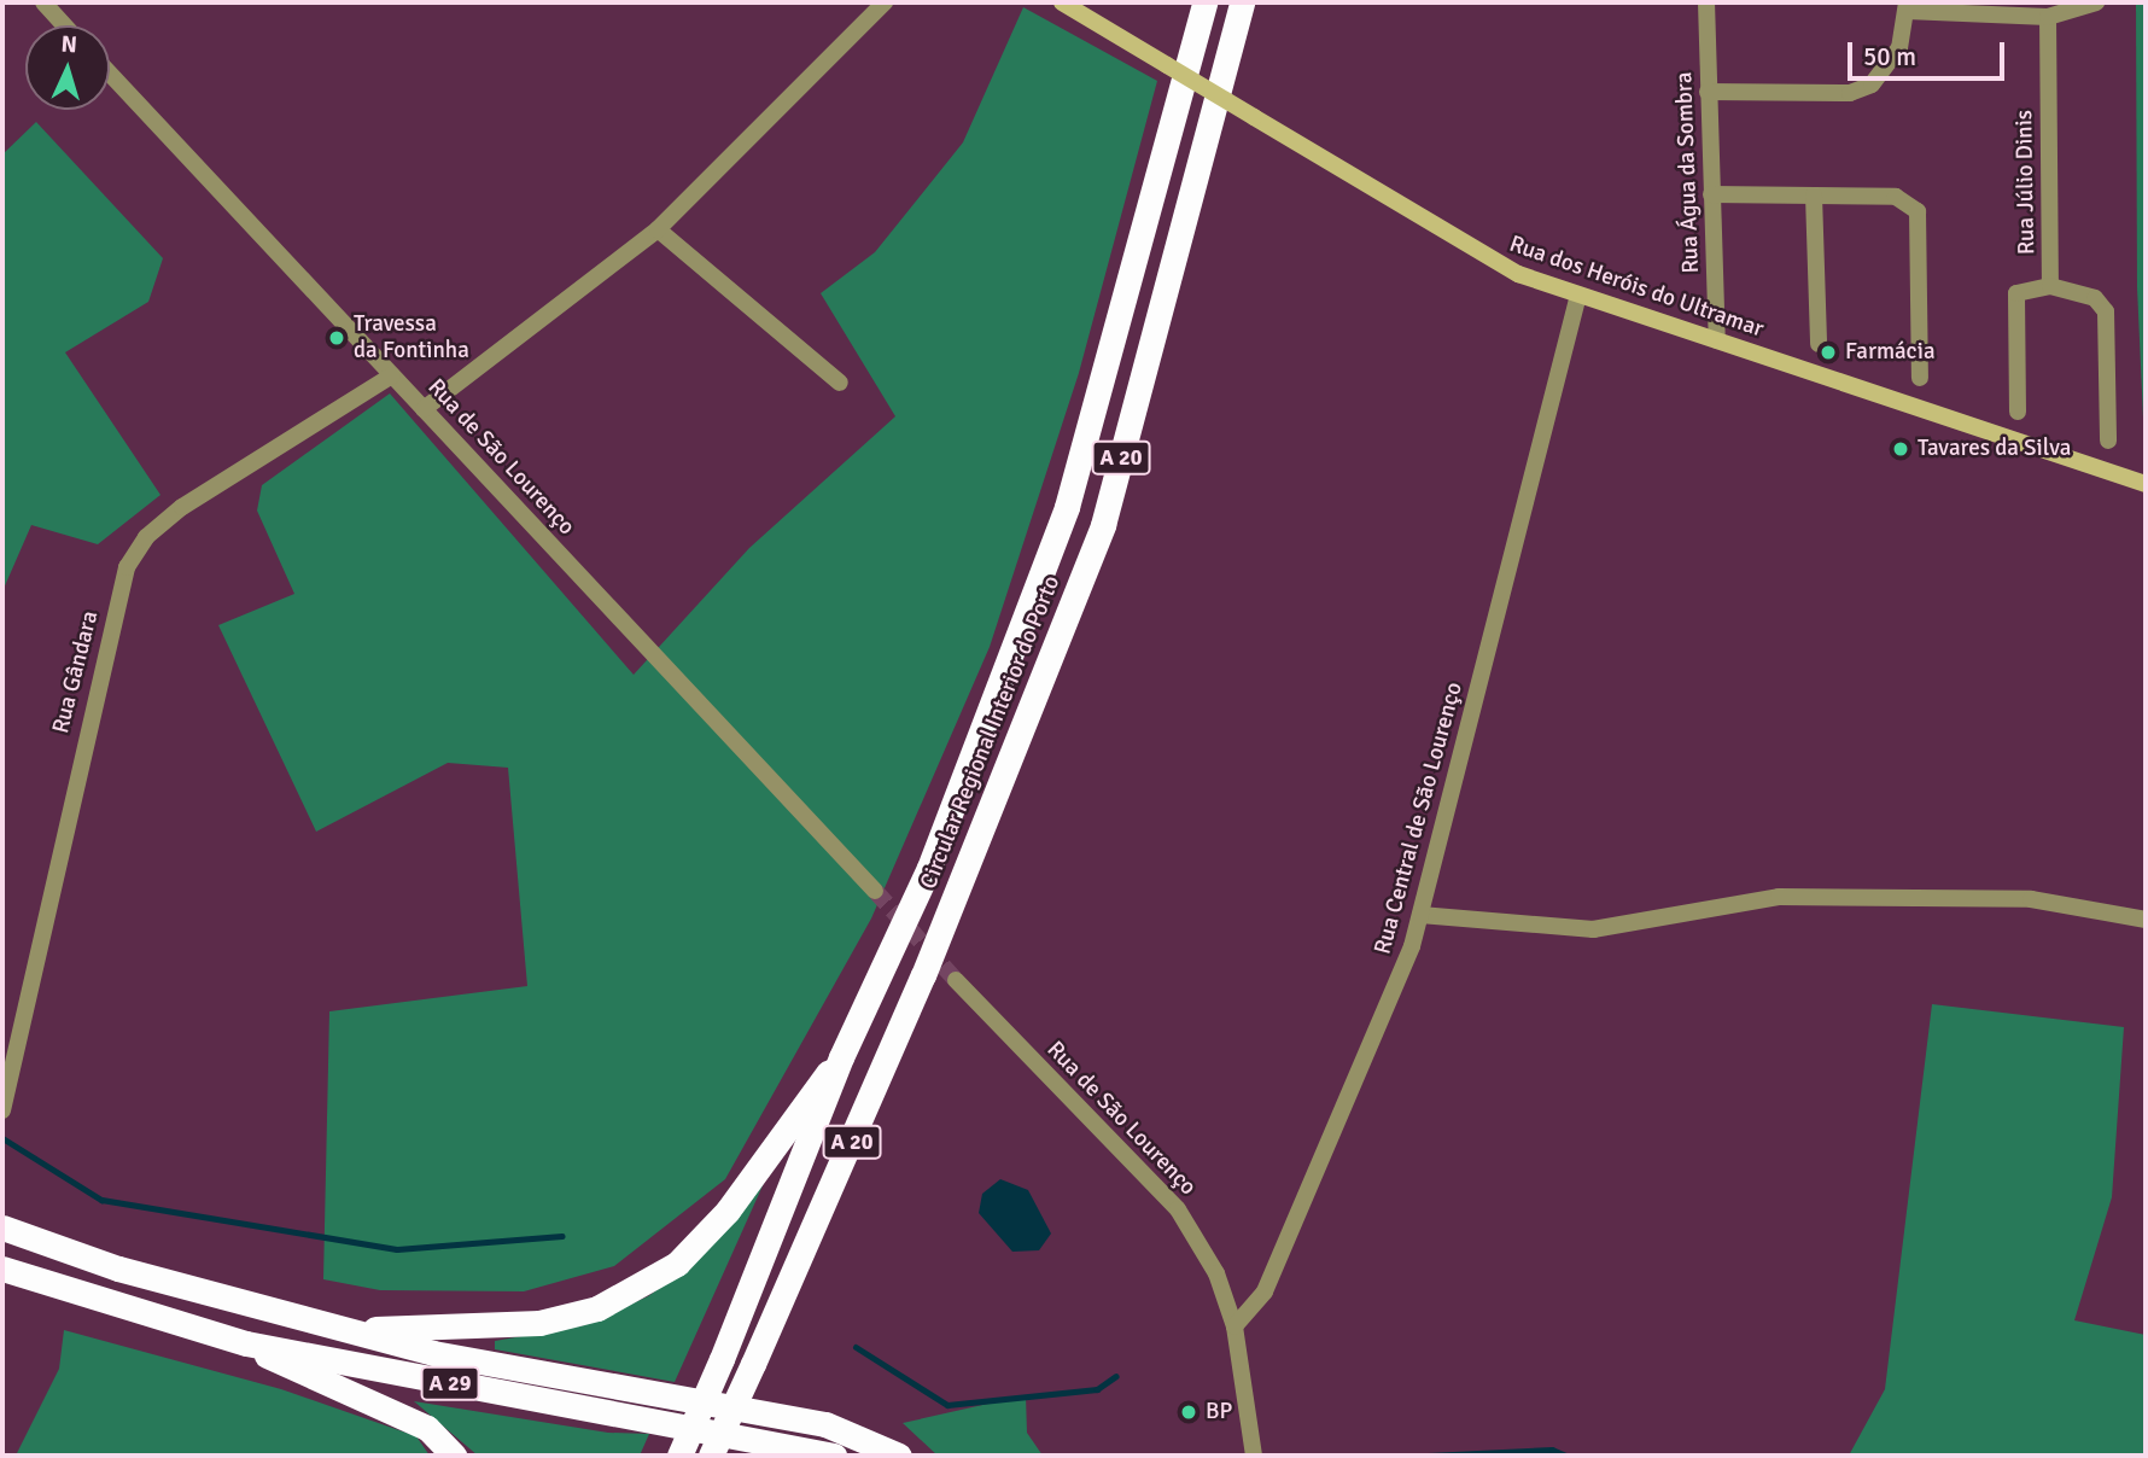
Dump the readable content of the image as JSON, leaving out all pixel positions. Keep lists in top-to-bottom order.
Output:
{
  "streets": {
    "highway": ["A 20", "Circular Regional Interior do Porto", "A 29"],
    "street": [
      "Rua Água da Sombra",
      "Rua Júlio Dinis",
      "Rua dos Heróis do Ultramar",
      "Rua de São Lourenço",
      "Rua Gândara",
      "Rua Central de São Lourenço"
    ]
  },
  "crossings": [
    ["Rua Água da Sombra", "Rua dos Heróis do Ultramar"],
    ["Rua dos Heróis do Ultramar", "Rua Central de São Lourenço"],
    ["Rua de São Lourenço", "Rua Gândara"],
    ["Rua de São Lourenço", "Rua Central de São Lourenço"],
    ["Circular Regional Interior do Porto", "A 29"]
  ],
  "places": [
    "Travessa da Fontinha",
    "Farmácia",
    "Tavares da Silva",
    "BP"
  ],
  "scale_bar": "50 m",
  "north": "top"
}
